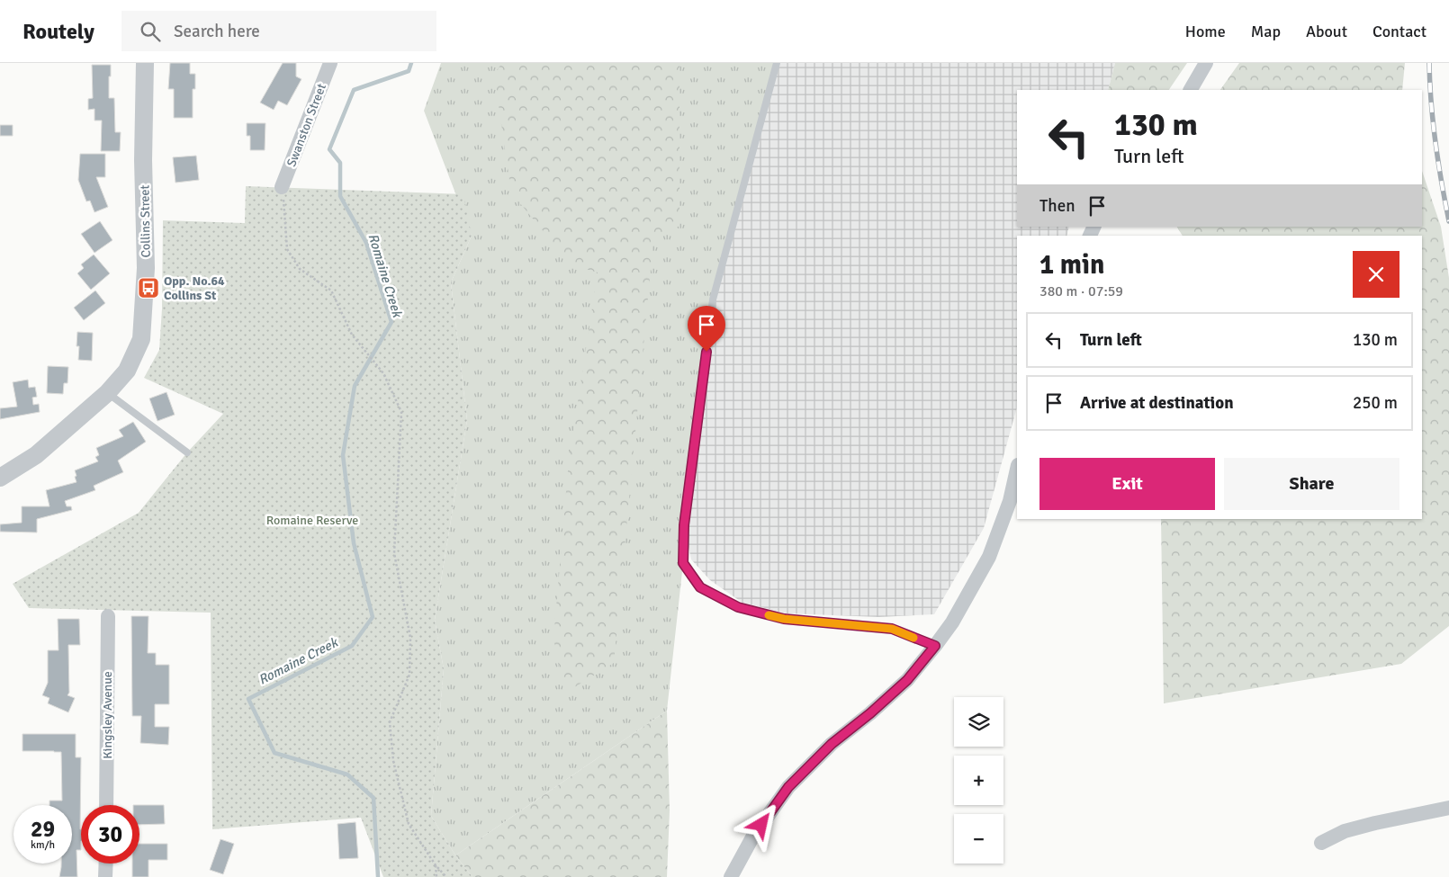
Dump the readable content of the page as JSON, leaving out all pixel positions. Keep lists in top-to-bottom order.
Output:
{
  "streets": {
    "street": ["Swanston Street", "Collins Street", "Kingsley Avenue"]
  },
  "water": ["Romaine Creek"],
  "parks": ["Romaine Reserve"],
  "places": {
    "bus stop": ["Opp. No.64 Collins St"]
  },
  "page": {
    "header": "Routely",
    "search": "Search here",
    "nav": [
      "Home",
      "Map",
      "About",
      "Contact"
    ],
    "turn": ["130 m", "Turn left"],
    "then": "Then",
    "heading": ["1 min", "380 m · 07:59"],
    "list": [
      {
        "name": "Turn left",
        "value": "130 m"
      },
      {
        "name": "Arrive at destination",
        "value": "250 m"
      }
    ],
    "buttons": ["Exit", "Share"],
    "map_buttons": ["+", "−"],
    "speed": "29 km/h",
    "limit": "30"
  }
}
